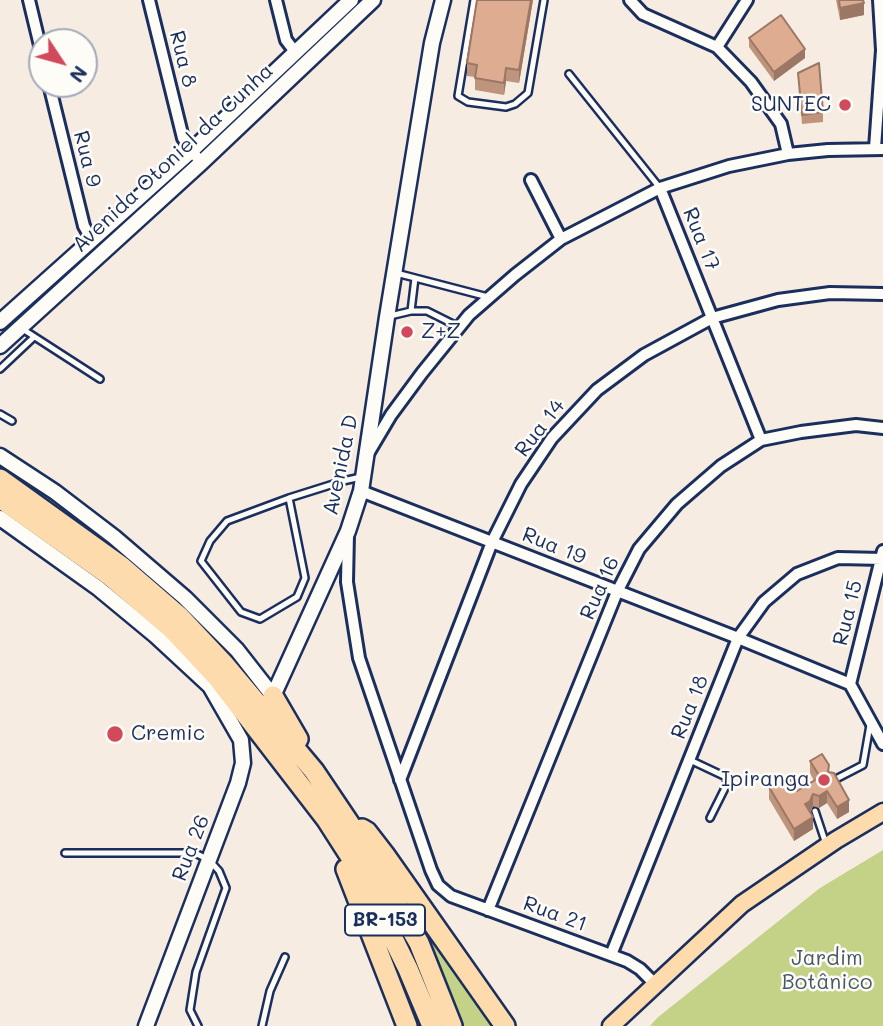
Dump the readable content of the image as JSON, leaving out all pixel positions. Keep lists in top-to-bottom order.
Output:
{
  "streets": {
    "highway": ["BR-153"],
    "main road": ["Avenida Otoniel da Cunha", "Avenida D", "Rua 26"],
    "street": [
      "Rua 8",
      "Rua 9",
      "Rua 17",
      "Rua 14",
      "Rua 19",
      "Rua 16",
      "Rua 15",
      "Rua 18",
      "Rua 21"
    ]
  },
  "crossings": [
    ["Rua 8", "Avenida Otoniel da Cunha"],
    ["Avenida Otoniel da Cunha", "Rua 9"],
    ["Rua 17", "Rua 14"],
    ["Rua 17", "Rua 16"],
    ["Rua 14", "Avenida D"],
    ["Rua 14", "Rua 19"],
    ["Avenida D", "Rua 19"],
    ["Avenida D", "Rua 21"],
    ["Rua 19", "Rua 16"],
    ["Rua 19", "Rua 15"],
    ["Rua 19", "Rua 18"],
    ["Rua 16", "Rua 21"],
    ["Rua 15", "Rua 18"],
    ["Rua 18", "Rua 21"]
  ],
  "parks": ["Jardim Botânico"],
  "places": [
    "SUNTEC",
    "Z+Z",
    "Cremic",
    "Ipiranga"
  ],
  "north": "bottom right"
}
